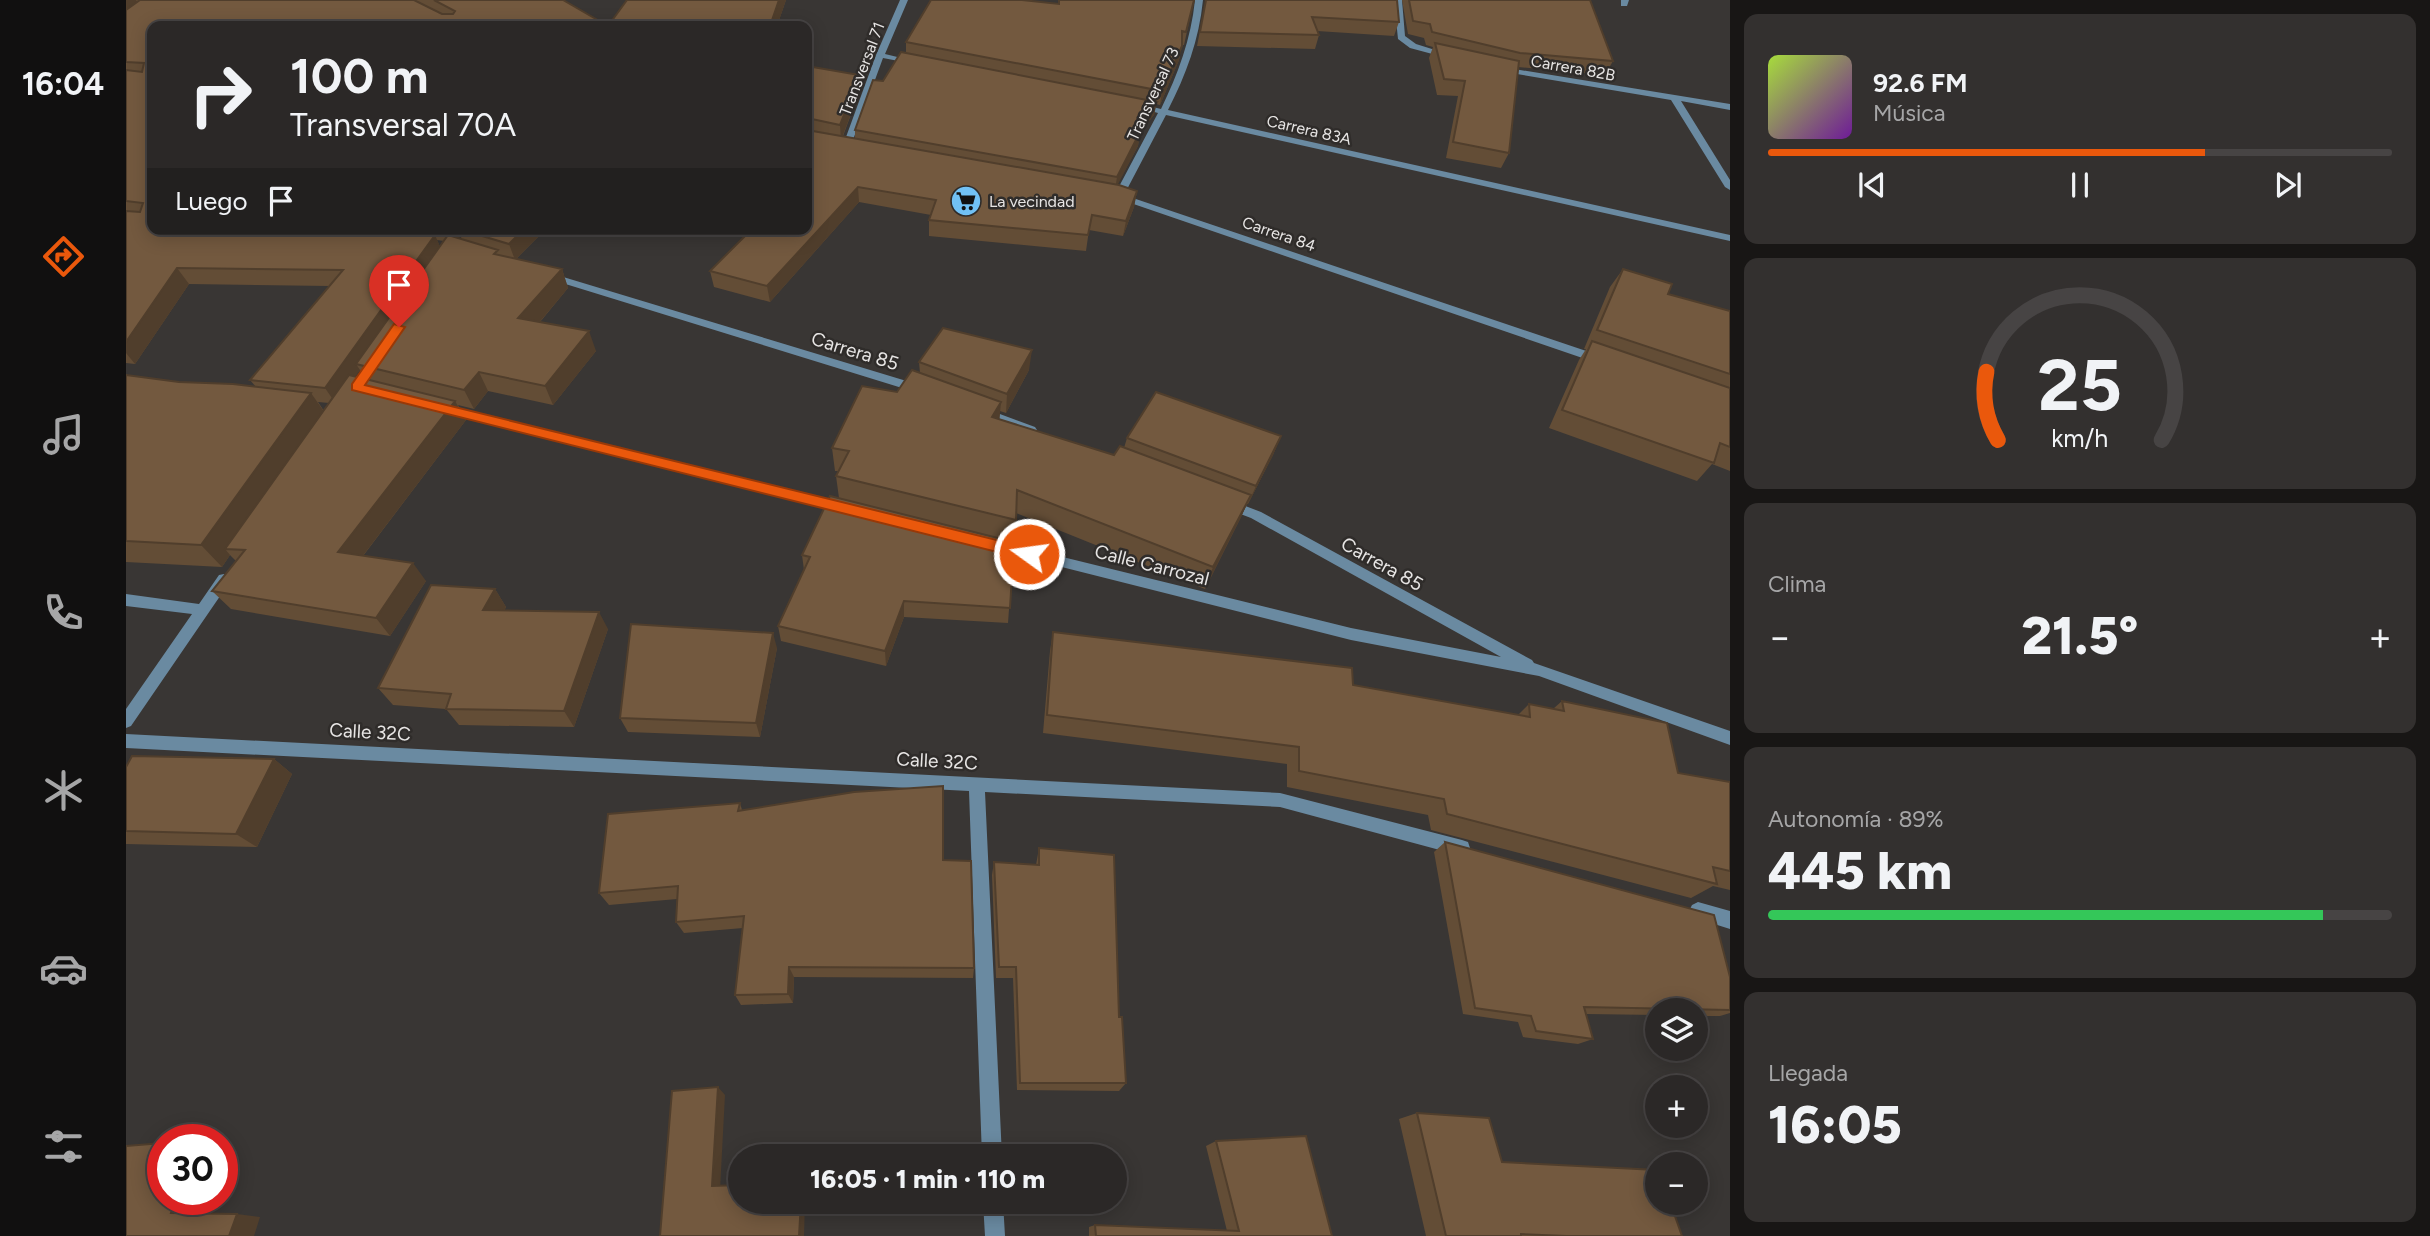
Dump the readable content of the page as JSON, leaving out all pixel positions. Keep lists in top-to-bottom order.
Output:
{
  "streets": {
    "street": [
      "Carrera 82B",
      "Transversal 71",
      "Transversal 73",
      "Carrera 83A",
      "Carrera 84",
      "Carrera 85",
      "Calle Carrozal",
      "Calle 32C"
    ]
  },
  "crossings": [
    ["Transversal 73", "Carrera 83A"],
    ["Transversal 73", "Carrera 84"],
    ["Carrera 85", "Calle Carrozal"]
  ],
  "places": {
    "supermarket": ["La vecindad"]
  },
  "page": {
    "tabs": "16:04",
    "turn": ["100 m", "Transversal 70A"],
    "song": ["92.6 FM", "Música"],
    "then": "Luego",
    "tile": [
      "Clima",
      ["Autonomía · 89%", "445 km"],
      ["Llegada", "16:05"]
    ],
    "heat": ["−", "21.5°", "+"],
    "map_buttons": ["+", "−"],
    "limit": "30",
    "trip": "16:05 · 1 min · 110 m",
    "gauge": ["25", "km/h"]
  }
}
